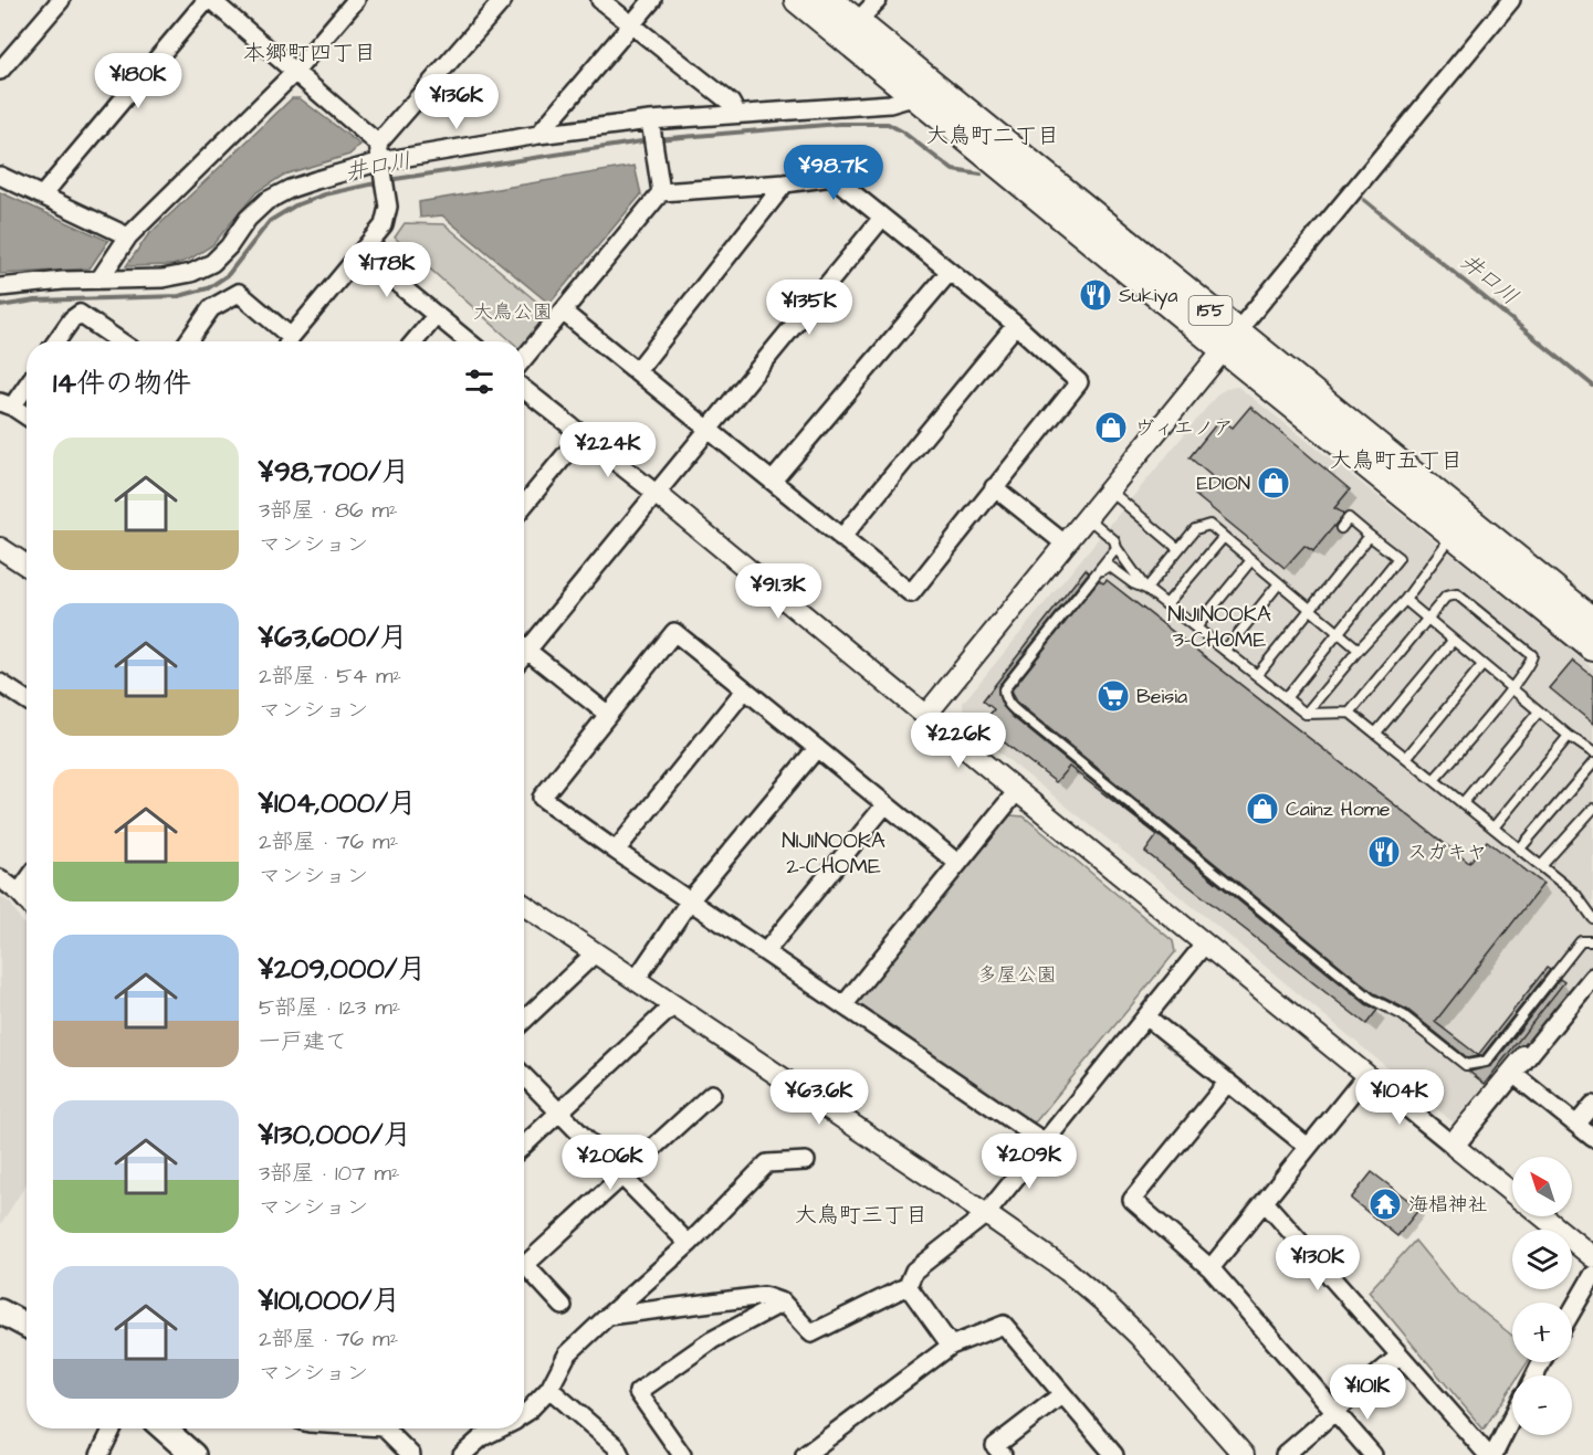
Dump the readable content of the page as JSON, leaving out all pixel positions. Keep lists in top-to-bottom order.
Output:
{
  "streets": {
    "highway": ["155"]
  },
  "districts": [
    "本郷町四丁目",
    "大鳥町二丁目",
    "大鳥町五丁目",
    "NIJINOOKA 3-CHOME",
    "NIJINOOKA 2-CHOME",
    "大鳥町三丁目"
  ],
  "water": ["井口川"],
  "parks": ["大鳥公園", "多屋公園"],
  "places": {
    "restaurant": ["Sukiya", "スガキヤ"],
    "shop": ["ヴィエノア", "EDION", "Cainz Home"],
    "supermarket": ["Beisia"],
    "temple": ["海椙神社"]
  },
  "north": "top left",
  "page": {
    "price": [
      "¥180K",
      "¥136K",
      "¥98.7K",
      "¥178K",
      "¥135K",
      "¥224K",
      "¥91.3K",
      "¥226K",
      "¥63.6K",
      "¥104K",
      "¥209K",
      "¥206K",
      "¥130K",
      "¥101K"
    ],
    "heading": "14件の物件",
    "list": [
      {
        "name": "¥98,700/月",
        "note": "3部屋 · 86 m² · マンション"
      },
      {
        "name": "¥63,600/月",
        "note": "2部屋 · 54 m² · マンション"
      },
      {
        "name": "¥104,000/月",
        "note": "2部屋 · 76 m² · マンション"
      },
      {
        "name": "¥209,000/月",
        "note": "5部屋 · 123 m² · 一戸建て"
      },
      {
        "name": "¥130,000/月",
        "note": "3部屋 · 107 m² · マンション"
      },
      {
        "name": "¥101,000/月",
        "note": "2部屋 · 76 m² · マンション"
      }
    ],
    "map_buttons": ["+", "−"]
  }
}
